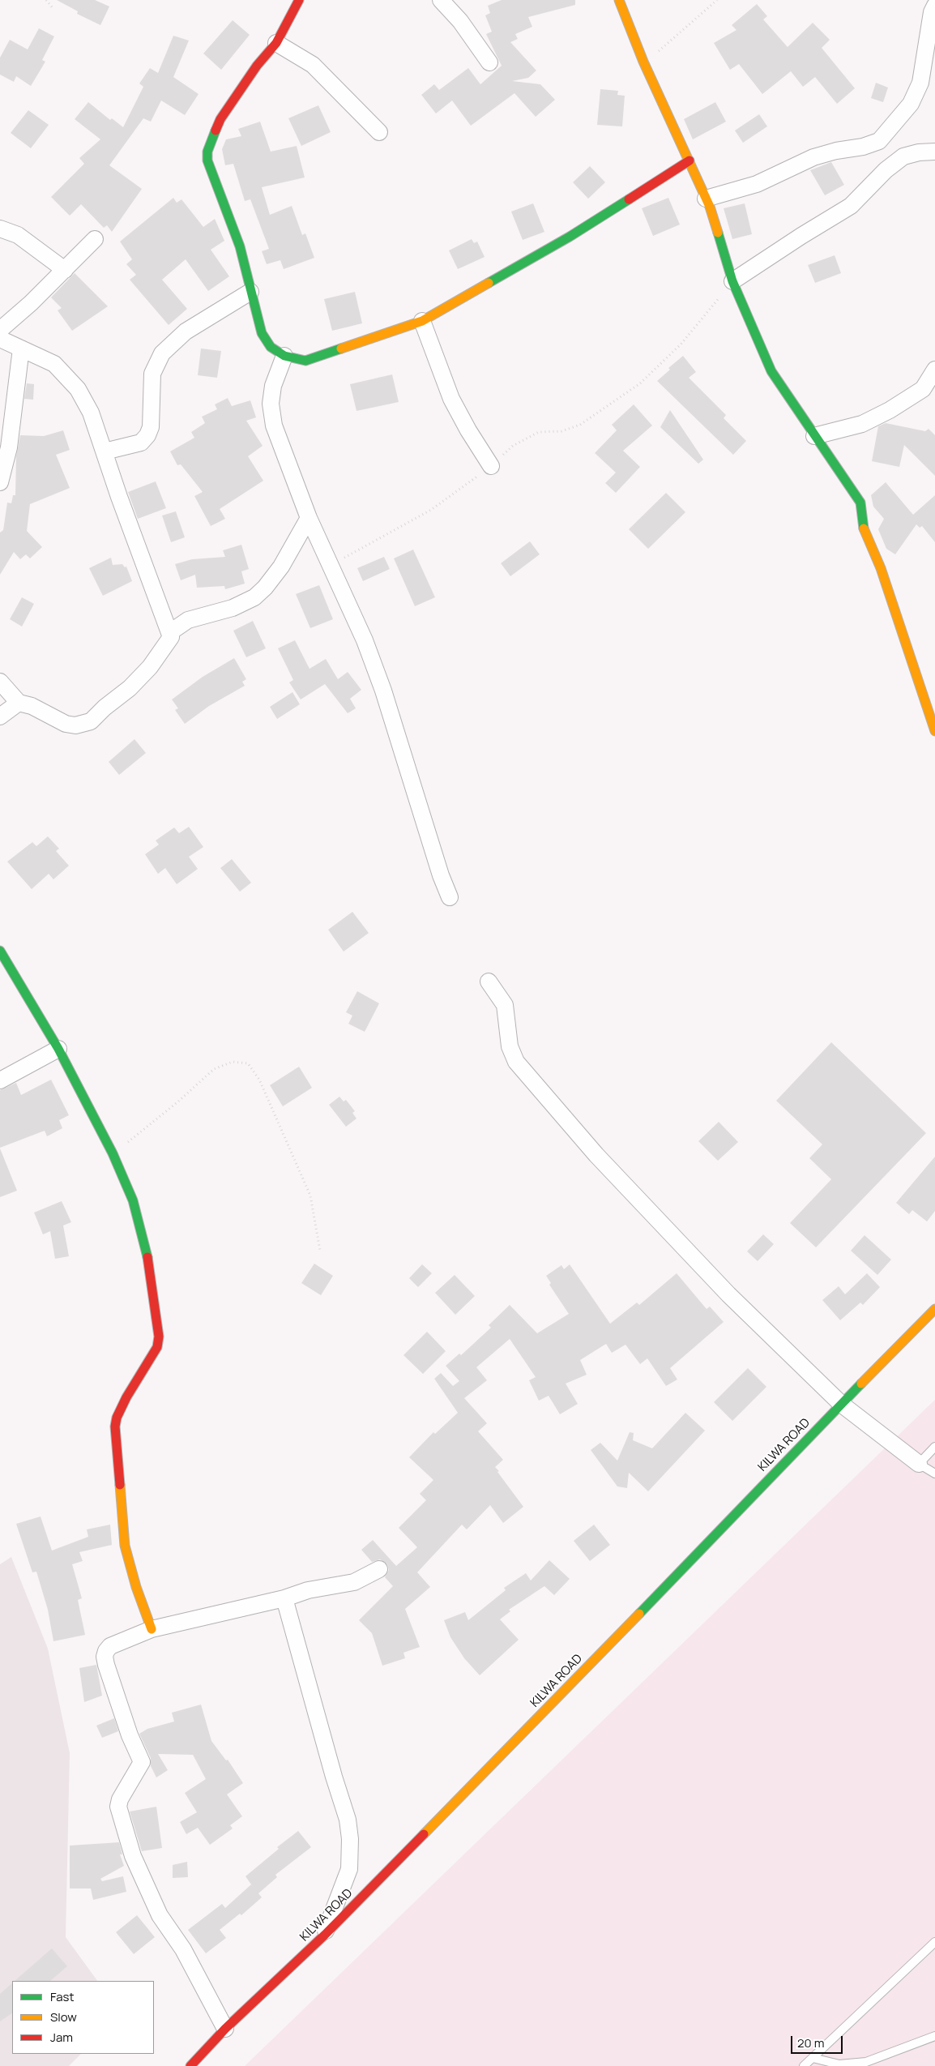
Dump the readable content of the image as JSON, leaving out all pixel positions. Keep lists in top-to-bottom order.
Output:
{
  "streets": {
    "main road": ["KILWA ROAD"]
  },
  "legend": ["Fast", "Slow", "Jam"],
  "scale_bar": "20 m"
}
